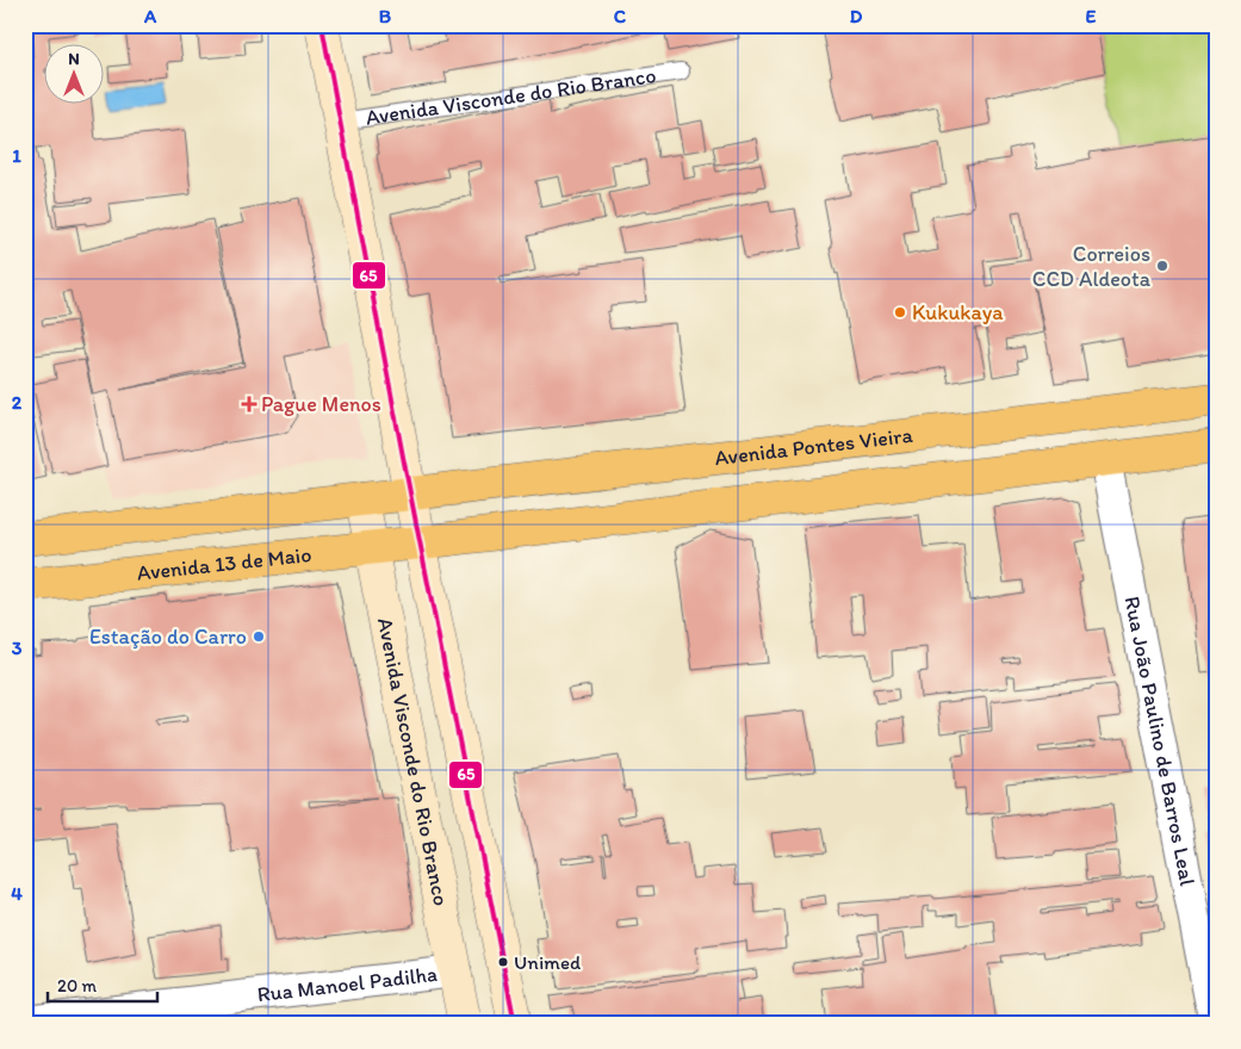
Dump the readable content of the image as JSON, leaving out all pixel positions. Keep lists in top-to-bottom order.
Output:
{
  "streets": {
    "main road": ["Avenida Visconde do Rio Branco", "Avenida Pontes Vieira", "Avenida 13 de Maio"],
    "street": ["Rua João Paulino de Barros Leal", "Rua Manoel Padilha"]
  },
  "crossings": [
    ["Avenida Visconde do Rio Branco", "Avenida Pontes Vieira"],
    ["Avenida Visconde do Rio Branco", "Avenida 13 de Maio"],
    ["Avenida Visconde do Rio Branco", "Rua Manoel Padilha"]
  ],
  "places": {
    "other": [
      "Correios CCD Aldeota",
      "Kukukaya",
      "Estação do Carro",
      "Unimed"
    ],
    "health": ["Pague Menos"]
  },
  "lines": ["transit line 65"],
  "scale_bar": "20 m",
  "north": "top",
  "grid": {
    "columns": [
      "A",
      "B",
      "C",
      "D",
      "E"
    ],
    "rows": [
      "1",
      "2",
      "3",
      "4"
    ]
  }
}
